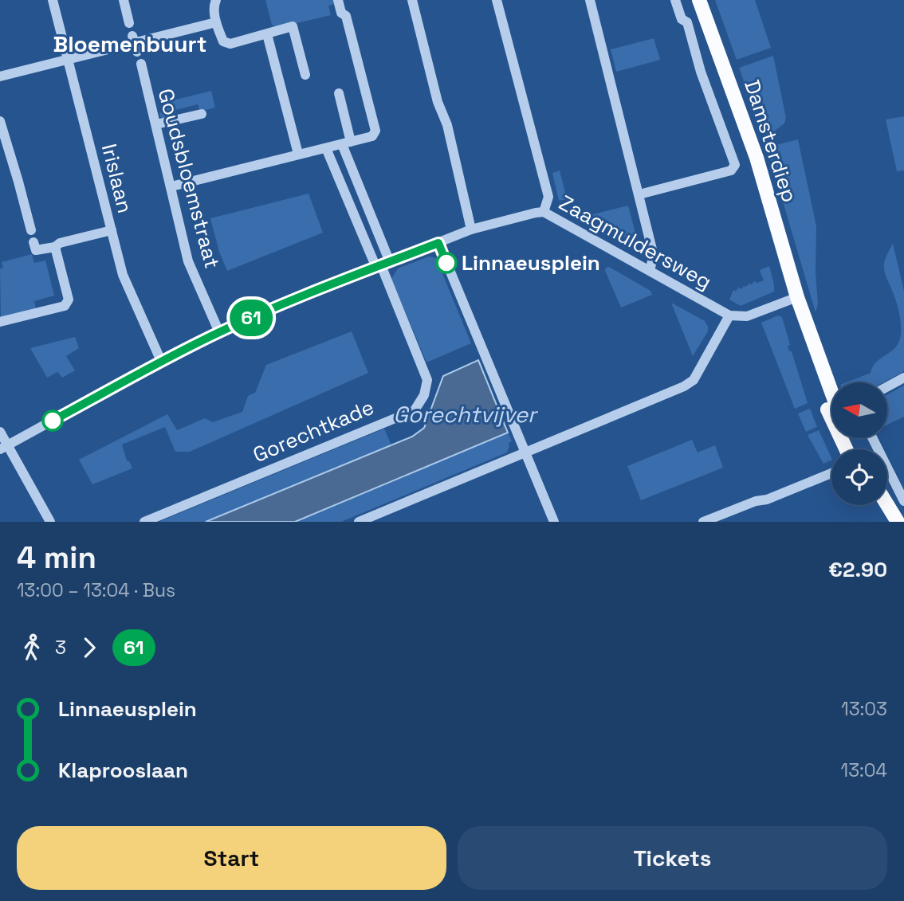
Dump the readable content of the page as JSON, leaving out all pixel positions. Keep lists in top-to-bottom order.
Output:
{
  "streets": {
    "main road": ["Damsterdiep"],
    "street": [
      "Irislaan",
      "Goudsbloemstraat",
      "Zaagmuldersweg",
      "Gorechtkade"
    ]
  },
  "crossings": [
    ["Irislaan", "Zaagmuldersweg"],
    ["Goudsbloemstraat", "Zaagmuldersweg"],
    ["Zaagmuldersweg", "Gorechtkade"]
  ],
  "districts": ["Bloemenbuurt"],
  "water": ["Gorechtvijver"],
  "places": ["Linnaeusplein"],
  "lines": ["bus line 61"],
  "north": "left",
  "page": {
    "on_map": "61",
    "heading": ["4 min", "13:00 – 13:04 · Bus", "€2.90"],
    "legs": ["3", "61"],
    "list": [
      {
        "name": "Linnaeusplein",
        "value": "13:03"
      },
      {
        "name": "Klaprooslaan",
        "value": "13:04"
      }
    ],
    "buttons": ["Start", "Tickets"]
  }
}
